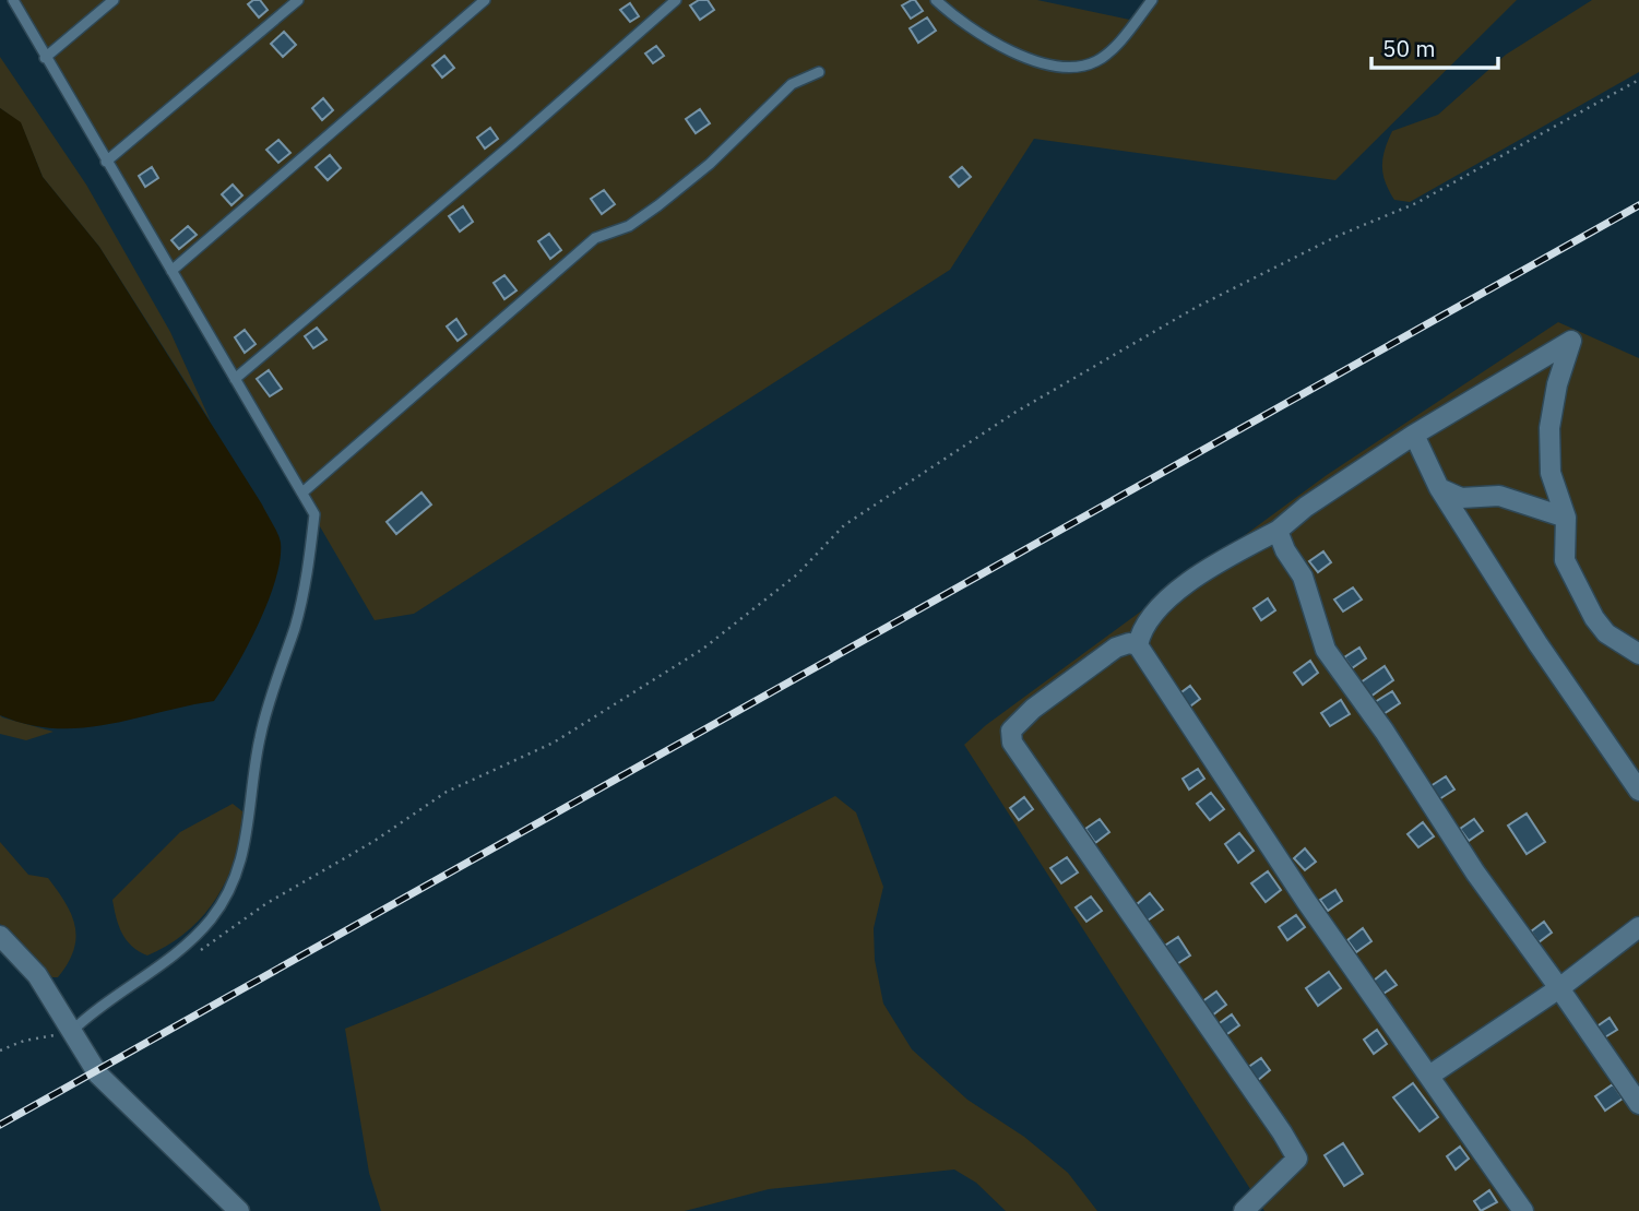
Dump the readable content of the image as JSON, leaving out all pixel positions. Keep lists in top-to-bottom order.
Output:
{
  "scale_bar": "50 m"
}
